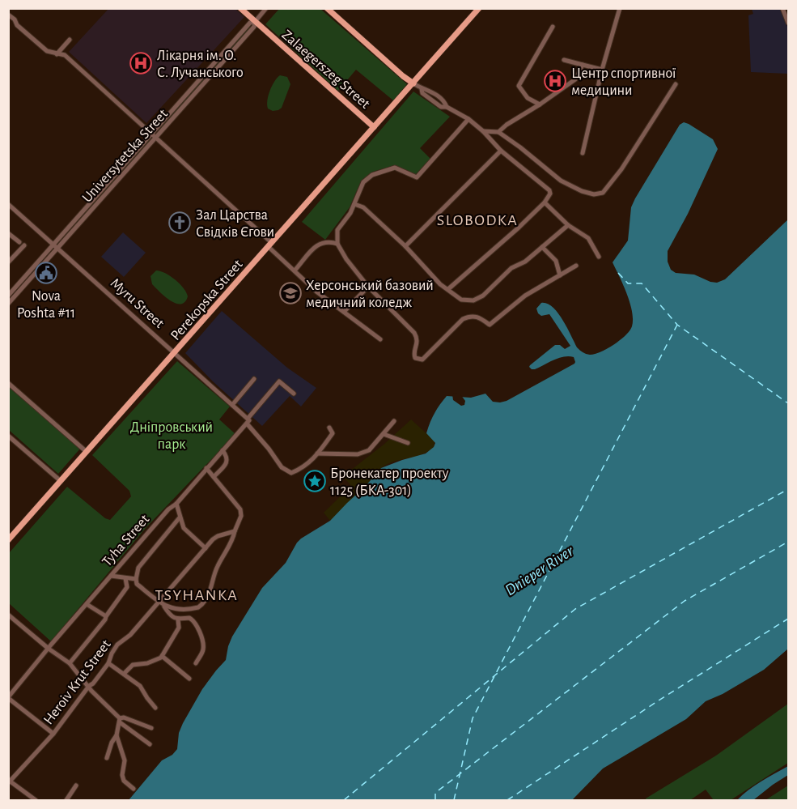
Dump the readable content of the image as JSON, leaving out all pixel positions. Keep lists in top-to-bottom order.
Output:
{
  "streets": {
    "main road": ["Zalaegerszeg Street", "Perekopska Street"],
    "street": [
      "Universytetska Street",
      "Myru Street",
      "Tyha Street",
      "Heroiv Krut Street"
    ]
  },
  "crossings": [
    ["Zalaegerszeg Street", "Universytetska Street"],
    ["Zalaegerszeg Street", "Perekopska Street"],
    ["Universytetska Street", "Myru Street"],
    ["Perekopska Street", "Myru Street"],
    ["Myru Street", "Tyha Street"]
  ],
  "districts": ["SLOBODKA", "TSYHANKA"],
  "water": ["Dnieper River"],
  "parks": ["Дніпровський парк"],
  "places": {
    "hospital": ["Лікарня ім. О. С. Лучанського", "Центр спортивної медицини"],
    "church": ["Зал Царства Свідків Єгови"],
    "public building": ["Nova Poshta #11"],
    "school or university": ["Херсонський базовий медичний коледж"],
    "place": ["Бронекатер проекту 1125 (БКА-301)"]
  }
}
